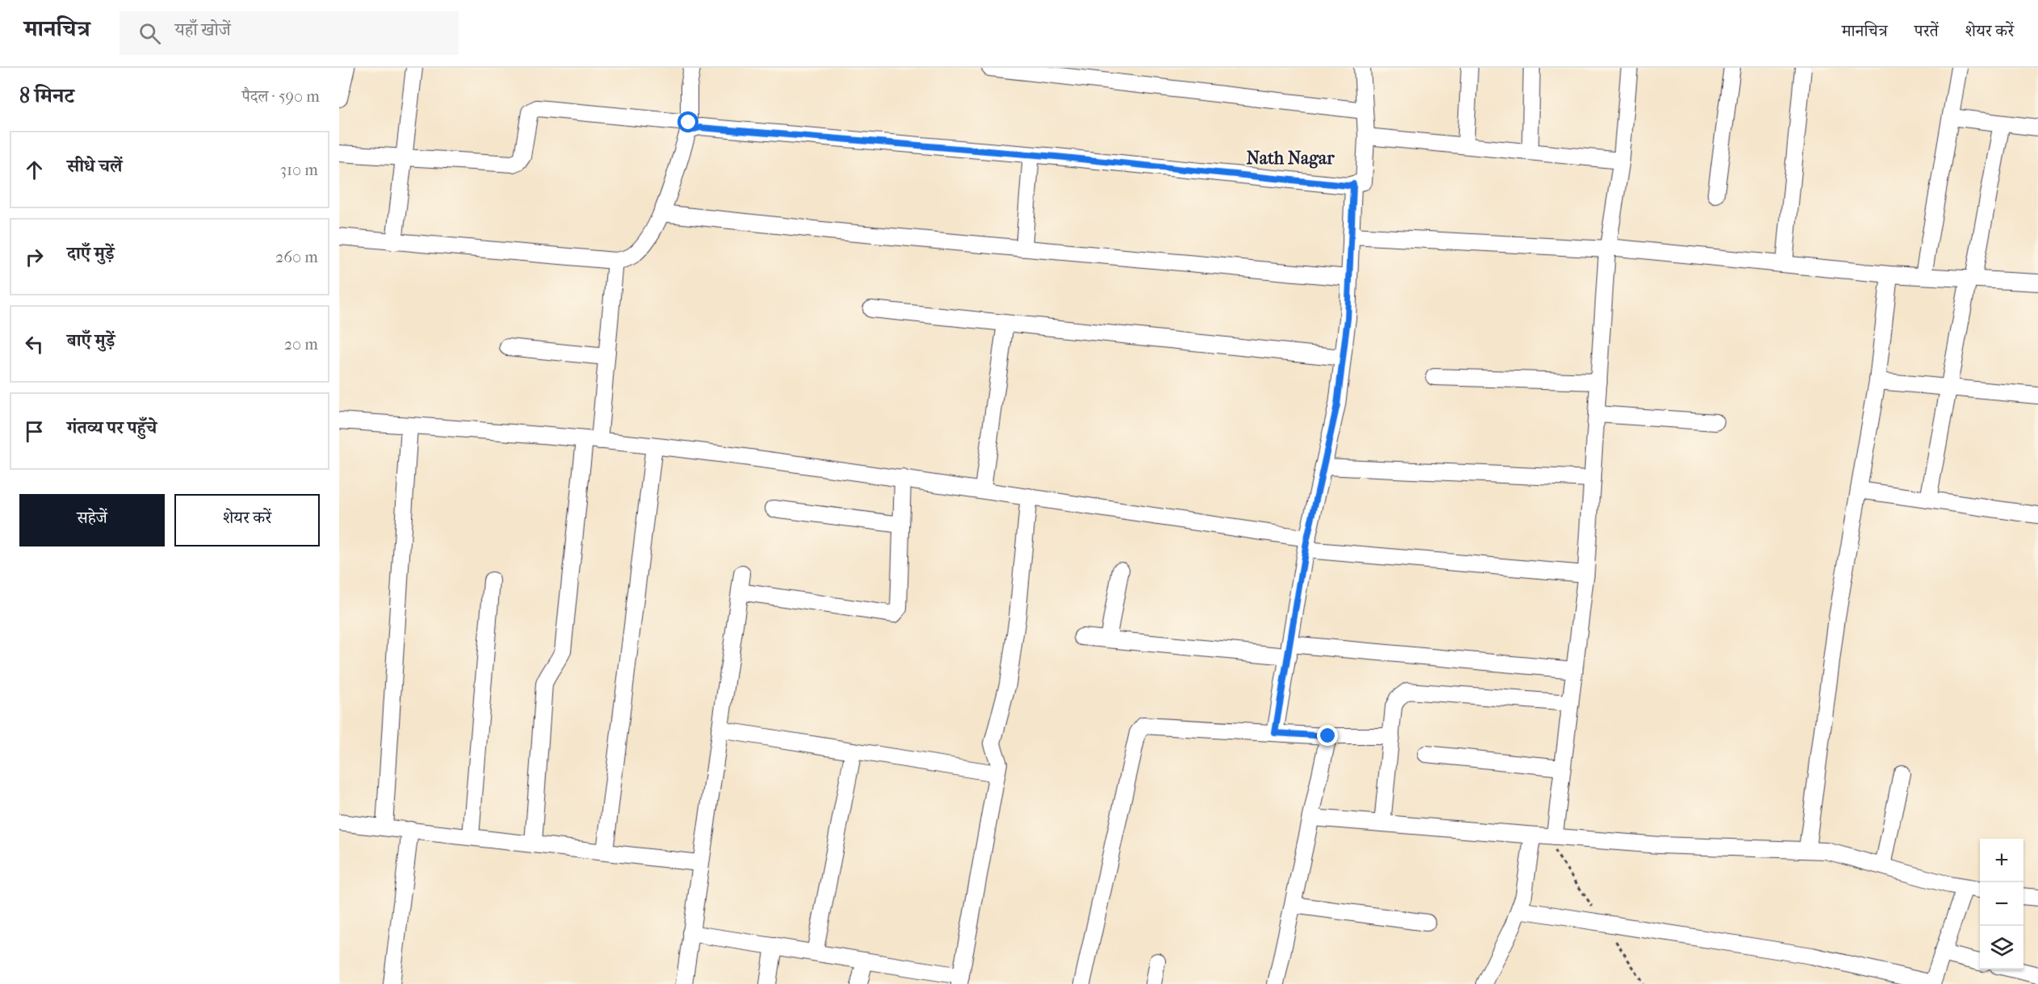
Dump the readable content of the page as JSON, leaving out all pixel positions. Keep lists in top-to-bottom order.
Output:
{
  "districts": ["Nath Nagar"],
  "page": {
    "header": "मानचित्र",
    "search": "यहाँ खोजें",
    "nav": ["मानचित्र", "परतें", "शेयर करें"],
    "heading": ["8 मिनट", "पैदल · 590 m"],
    "list": [
      ["सीधे चलें", "310 m"],
      ["दाएँ मुड़ें", "260 m"],
      ["बाएँ मुड़ें", "20 m"],
      "गंतव्य पर पहुँचे"
    ],
    "buttons": ["सहेजें", "शेयर करें"],
    "map_buttons": ["+", "−"]
  }
}
